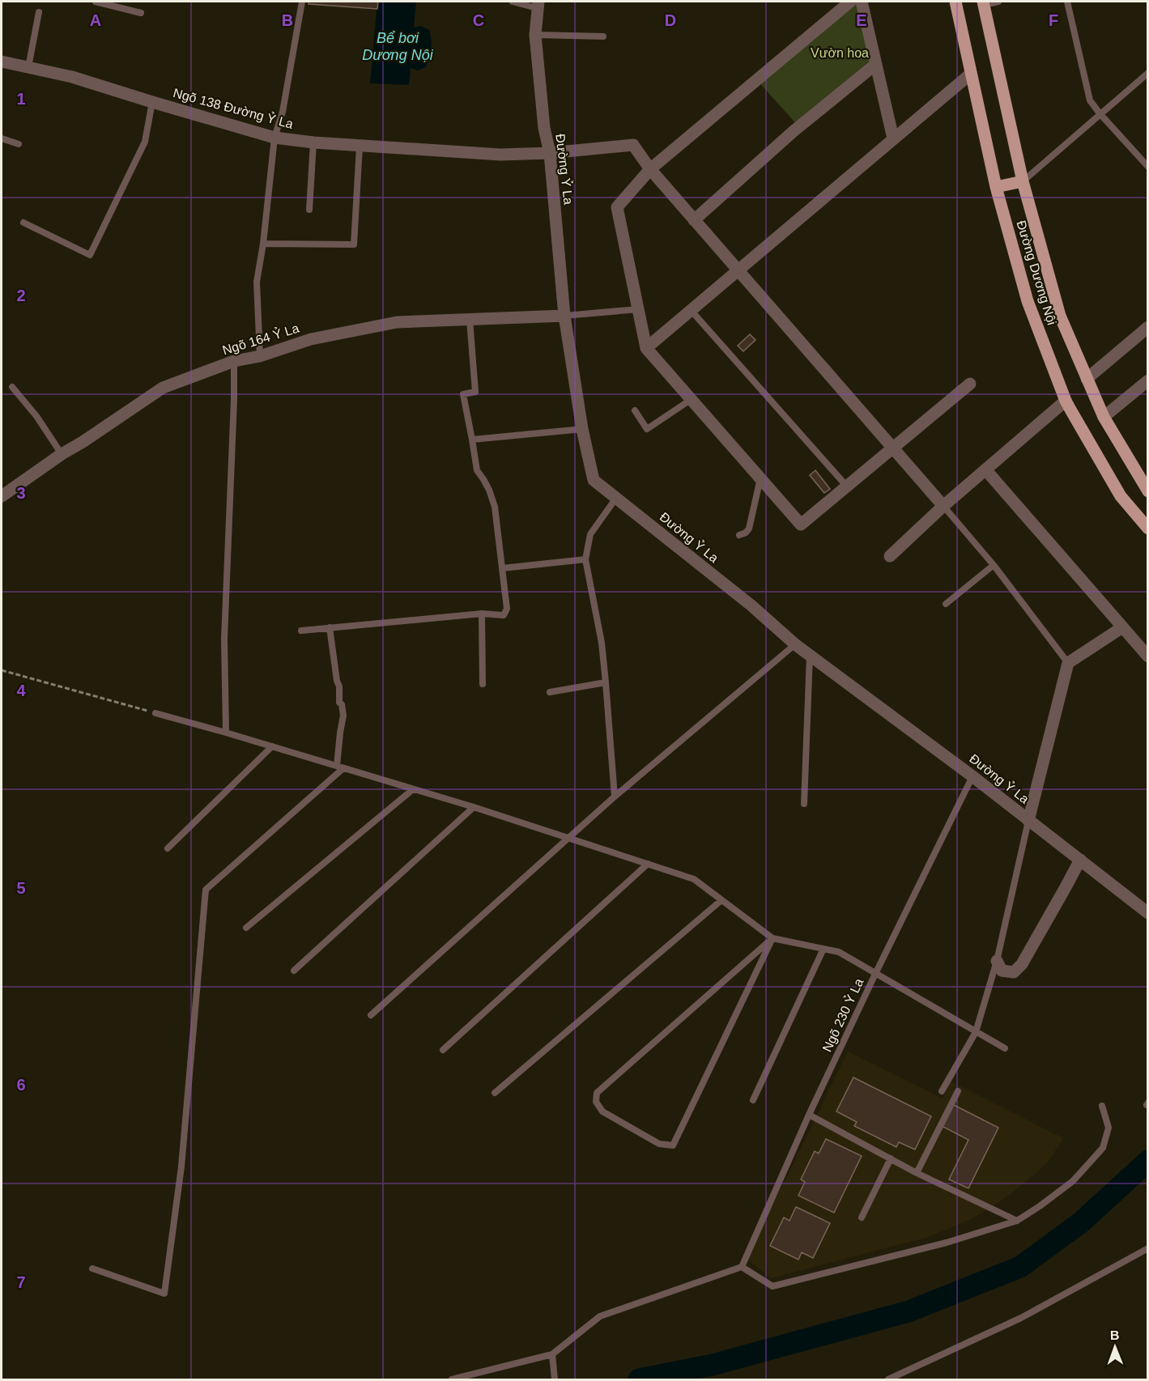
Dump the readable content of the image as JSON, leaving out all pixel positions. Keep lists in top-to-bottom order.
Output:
{
  "streets": {
    "main road": ["Đường Dương Nội"],
    "street": ["Ngõ 138 Đường Ỷ La", "Đường Ỷ La", "Ngõ 164 Ỷ La"],
    "lane": ["Ngõ 230 Ỷ La"]
  },
  "crossings": [
    ["Ngõ 138 Đường Ỷ La", "Đường Ỷ La"],
    ["Đường Ỷ La", "Ngõ 164 Ỷ La"],
    ["Đường Ỷ La", "Ngõ 230 Ỷ La"]
  ],
  "water": ["Bể bơi Dương Nội"],
  "parks": ["Vườn hoa"],
  "north": "top",
  "grid": {
    "columns": [
      "A",
      "B",
      "C",
      "D",
      "E",
      "F"
    ],
    "rows": [
      "1",
      "2",
      "3",
      "4",
      "5",
      "6",
      "7"
    ]
  }
}
